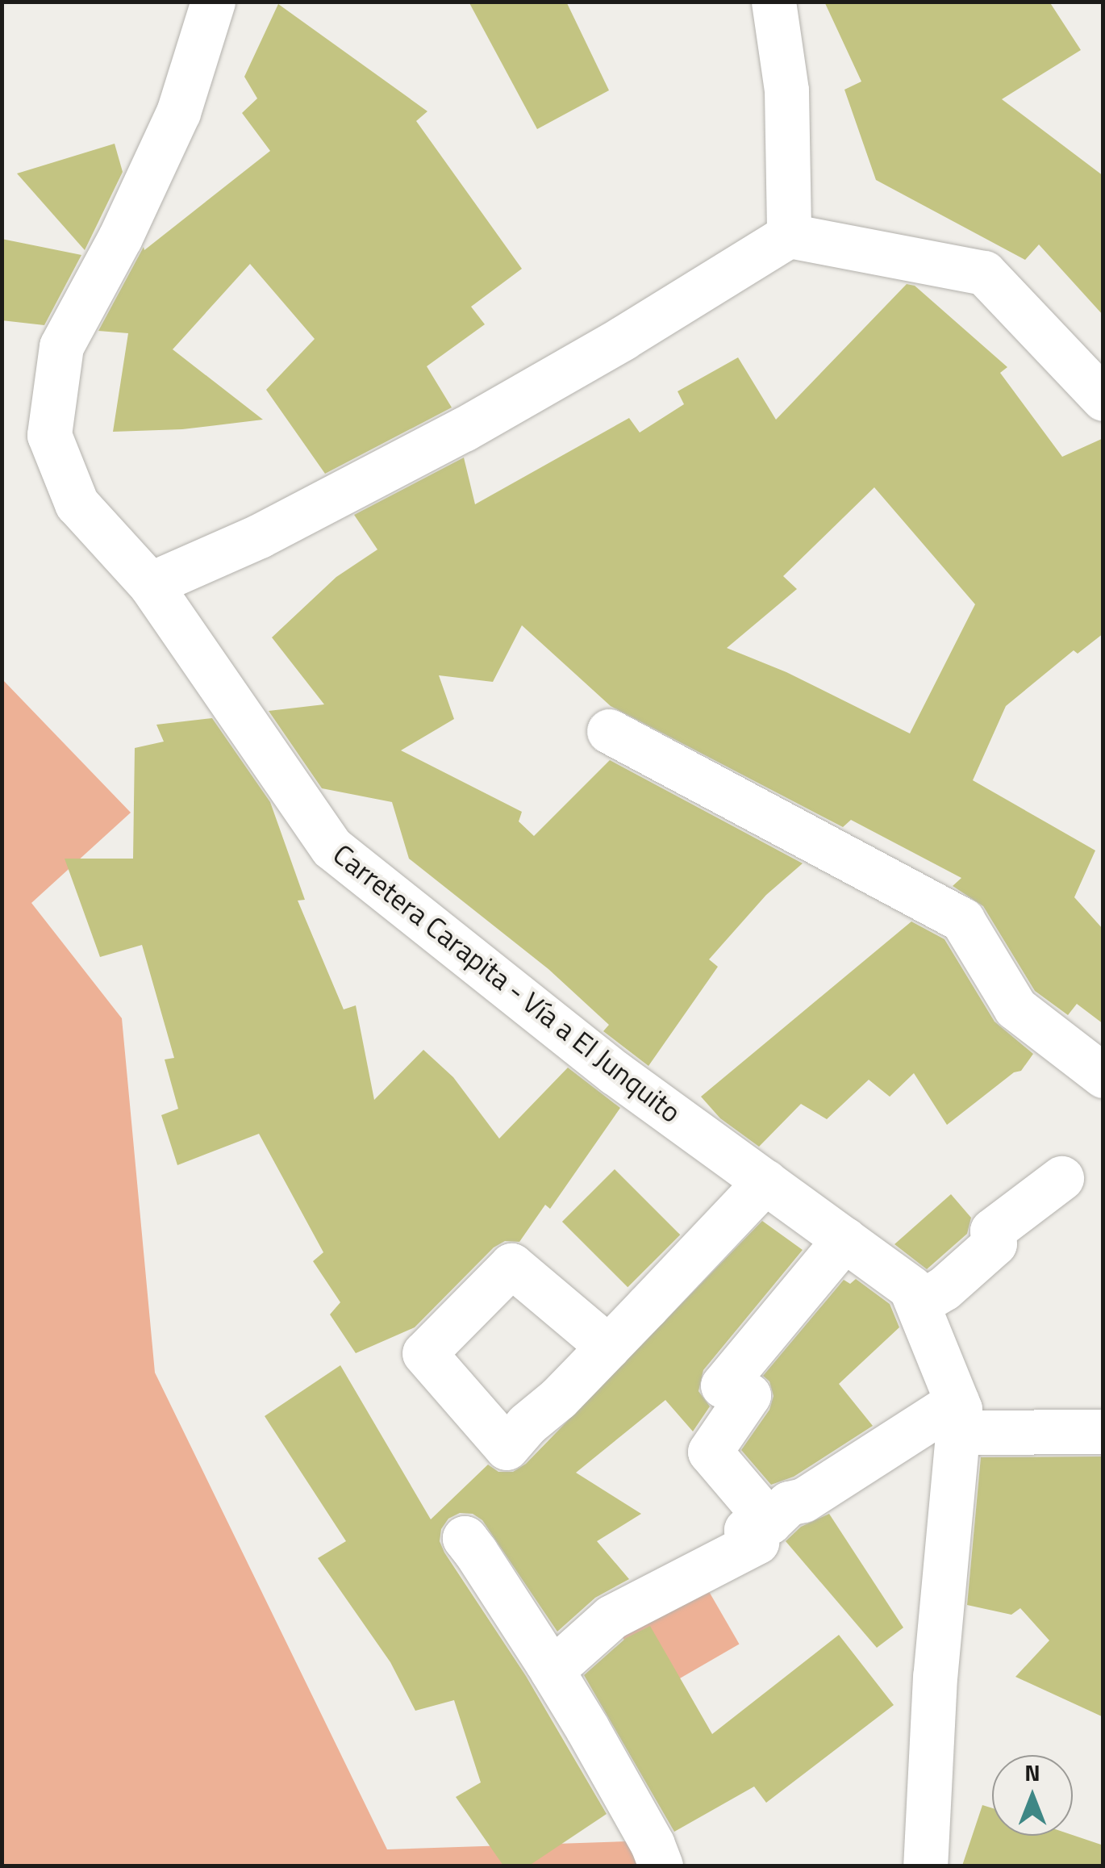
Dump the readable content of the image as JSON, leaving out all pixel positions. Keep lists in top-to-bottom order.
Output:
{
  "streets": {
    "street": ["Carretera Carapita - Vía a El Junquito"]
  },
  "north": "top"
}
